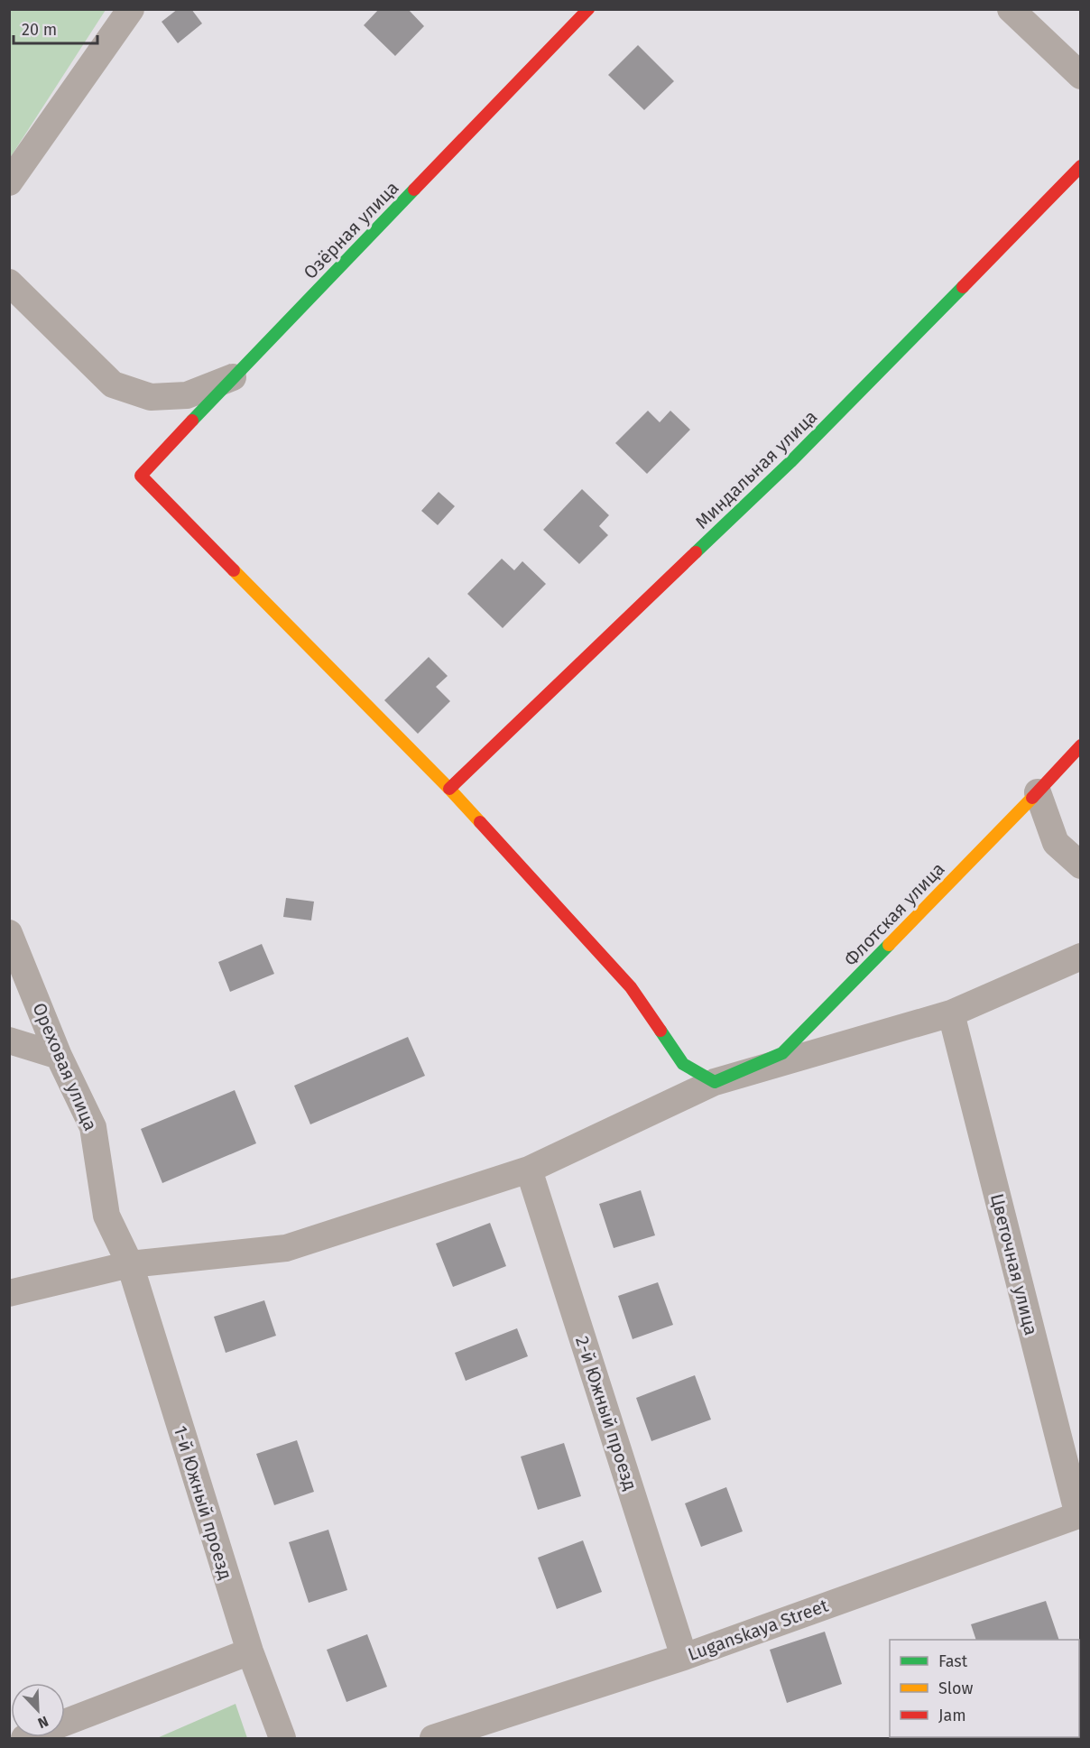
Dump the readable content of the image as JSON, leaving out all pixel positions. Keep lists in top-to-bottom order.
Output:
{
  "streets": {
    "street": [
      "Озёрная улица",
      "Миндальная улица",
      "Флотская улица",
      "Ореховая улица",
      "Цветочная улица",
      "2-й Южный проезд",
      "1-й Южный проезд",
      "Luganskaya Street"
    ]
  },
  "crossings": [
    ["Озёрная улица", "Миндальная улица"],
    ["Ореховая улица", "1-й Южный проезд"],
    ["Цветочная улица", "Luganskaya Street"],
    ["2-й Южный проезд", "Luganskaya Street"]
  ],
  "legend": ["Fast", "Slow", "Jam"],
  "scale_bar": "20 m",
  "north": "bottom right"
}
